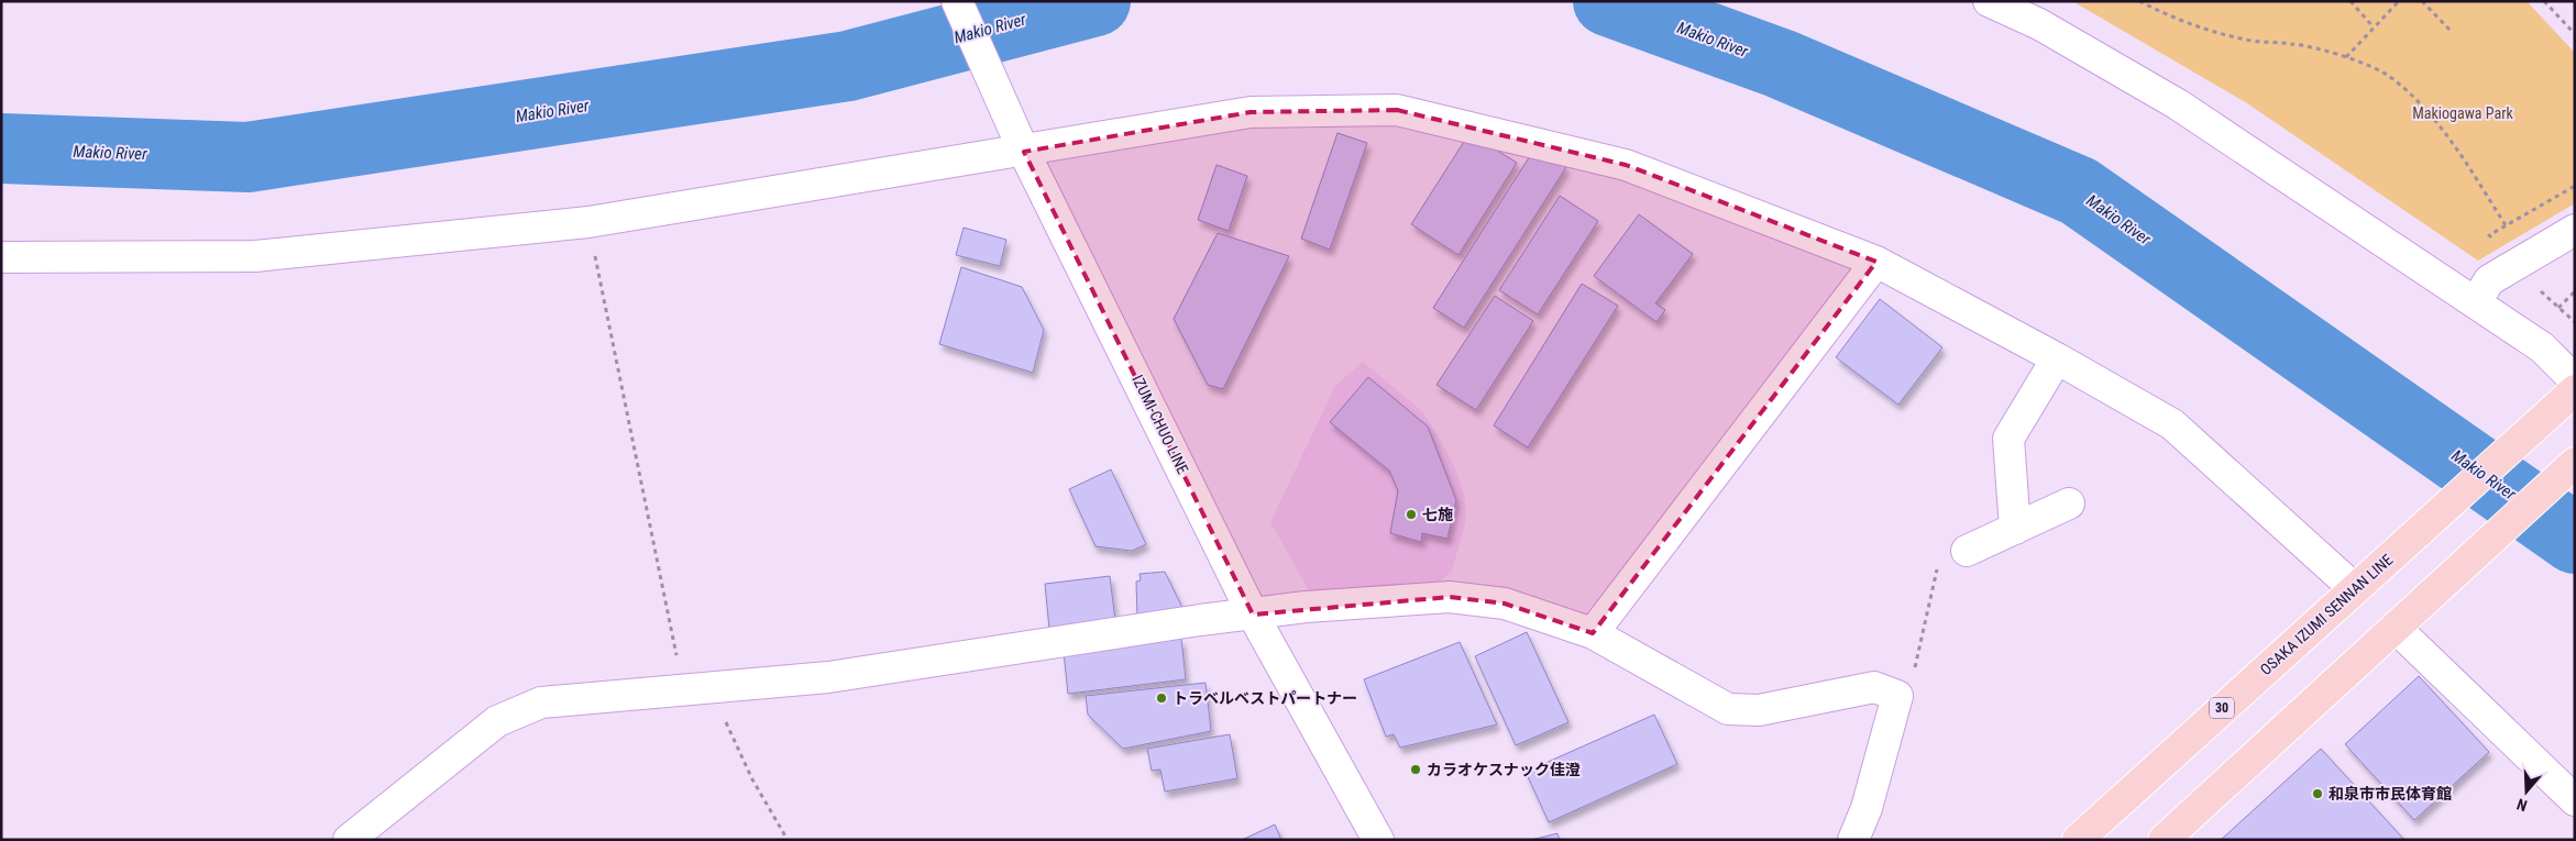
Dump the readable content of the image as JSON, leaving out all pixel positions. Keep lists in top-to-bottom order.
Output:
{
  "streets": {
    "main road": ["OSAKA IZUMI SENNAN LINE", "30"],
    "street": ["IZUMI-CHUO LINE"]
  },
  "water": ["Makio River"],
  "parks": ["Makiogawa Park"],
  "places": [
    "七施",
    "トラベルベストパートナー",
    "カラオケスナック佳澄",
    "和泉市市民体育館"
  ],
  "north": "bottom"
}
